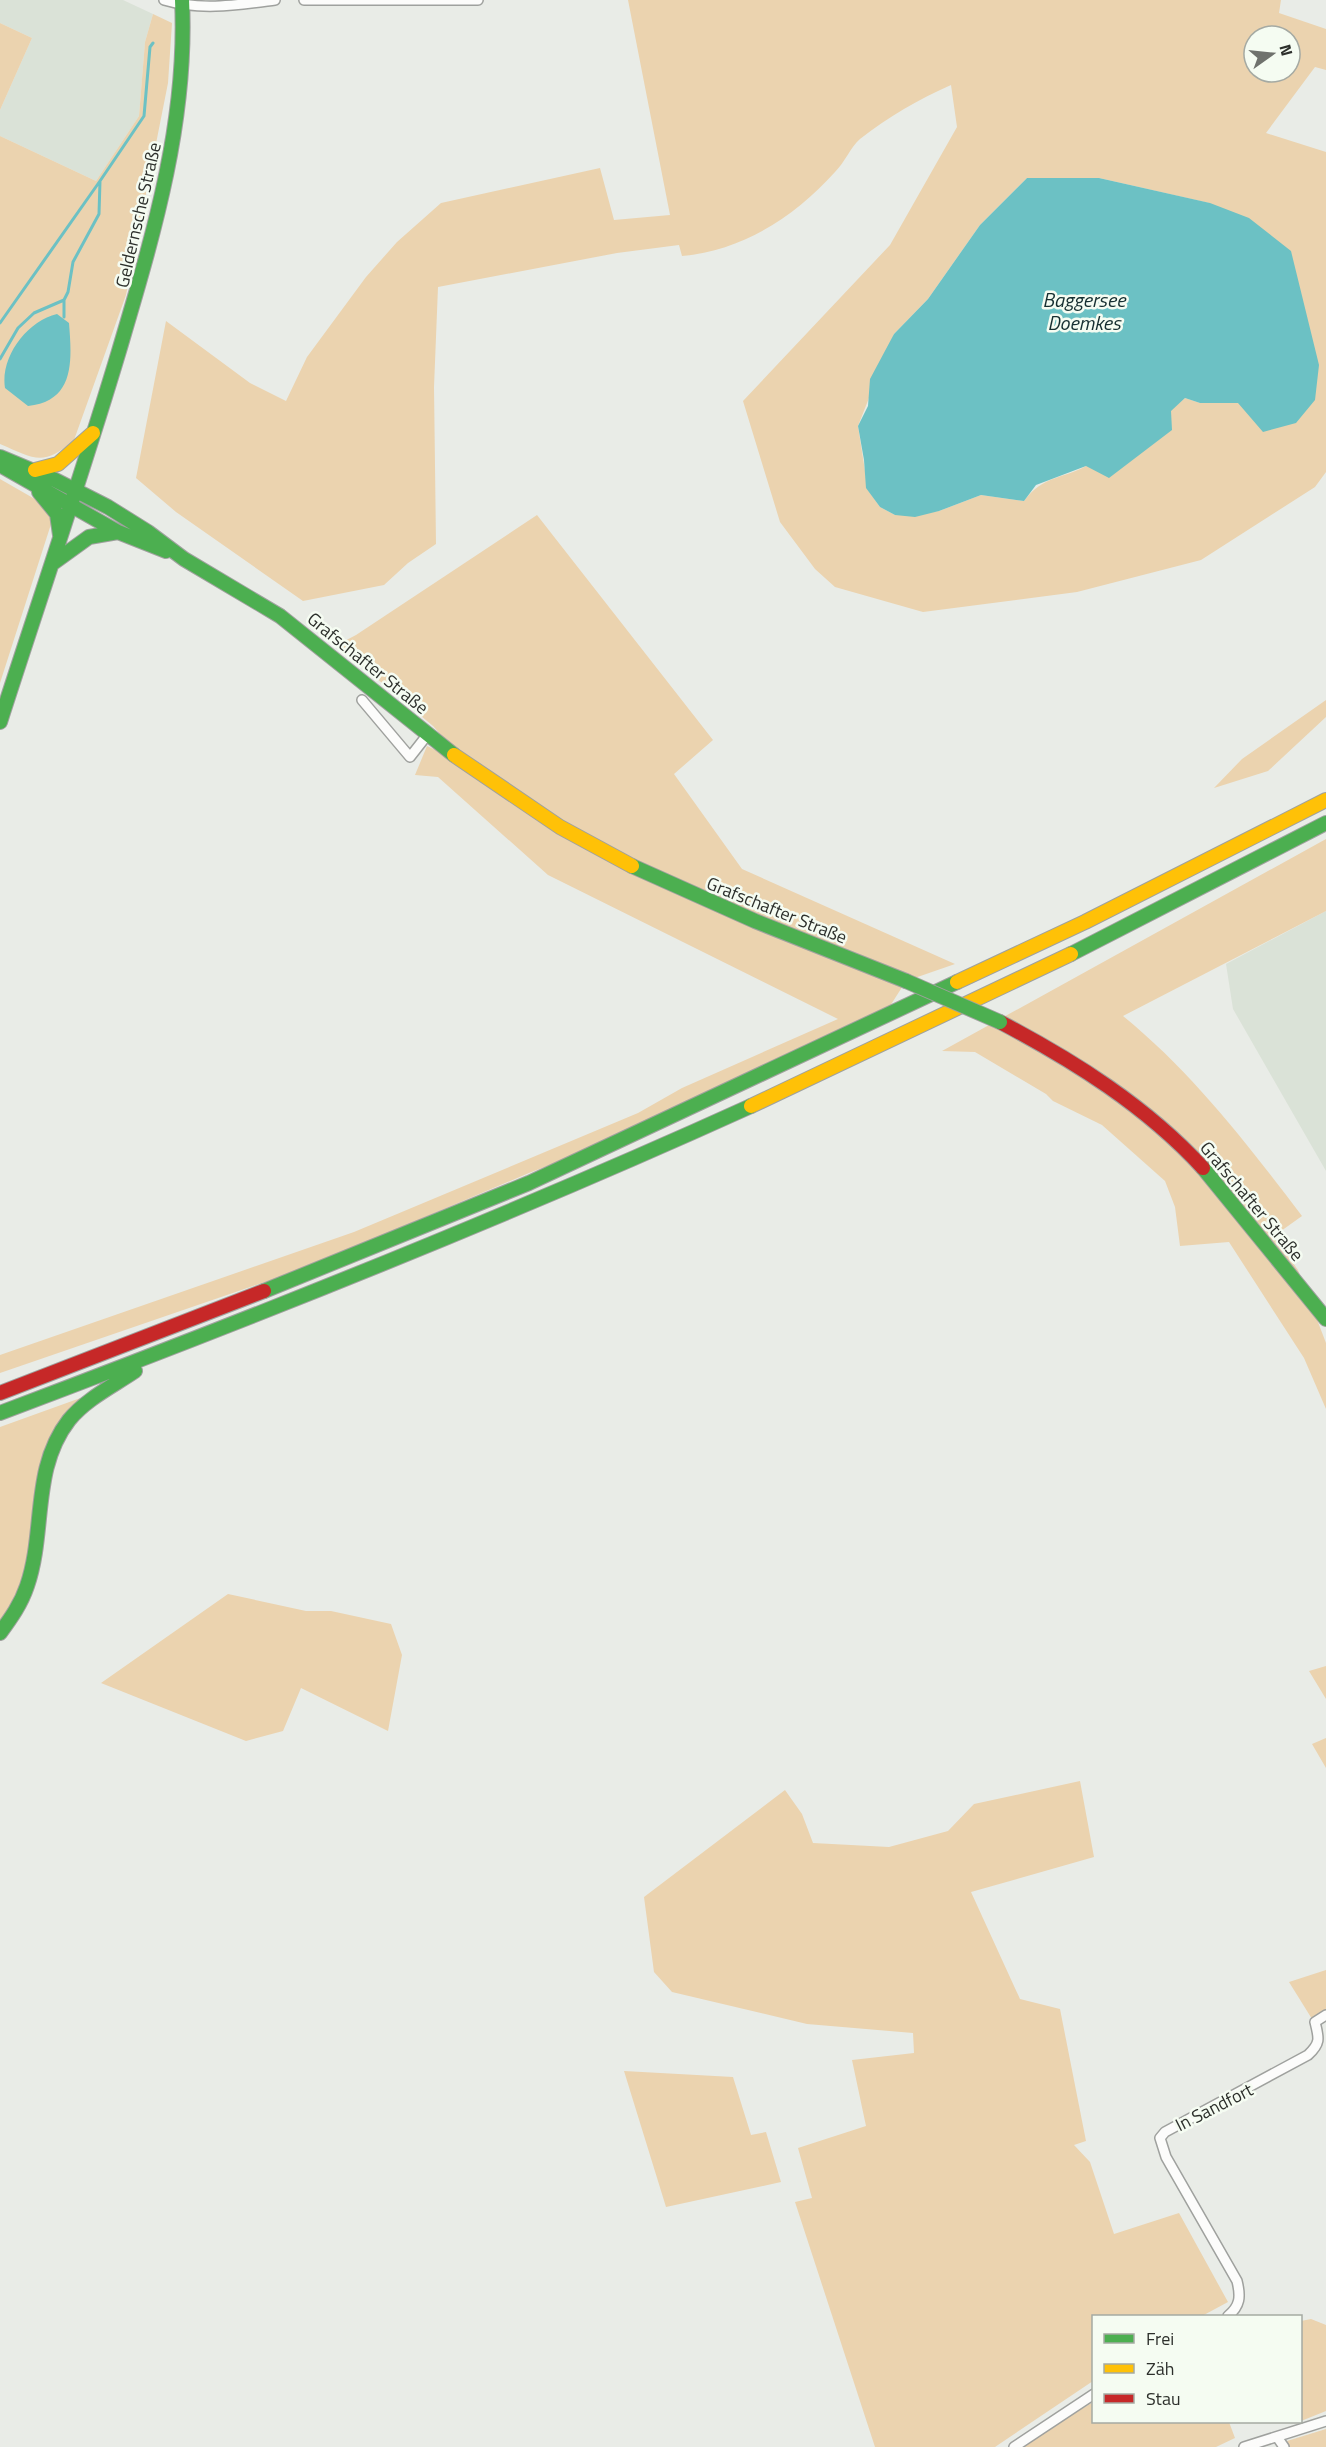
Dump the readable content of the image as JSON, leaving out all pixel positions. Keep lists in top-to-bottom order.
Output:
{
  "streets": {
    "main road": ["Geldernsche Straße", "Grafschafter Straße"],
    "street": ["In Sandfort"]
  },
  "crossings": [
    ["Geldernsche Straße", "Grafschafter Straße"]
  ],
  "water": ["Baggersee Doemkes"],
  "legend": ["Frei", "Zäh", "Stau"],
  "north": "right"
}
